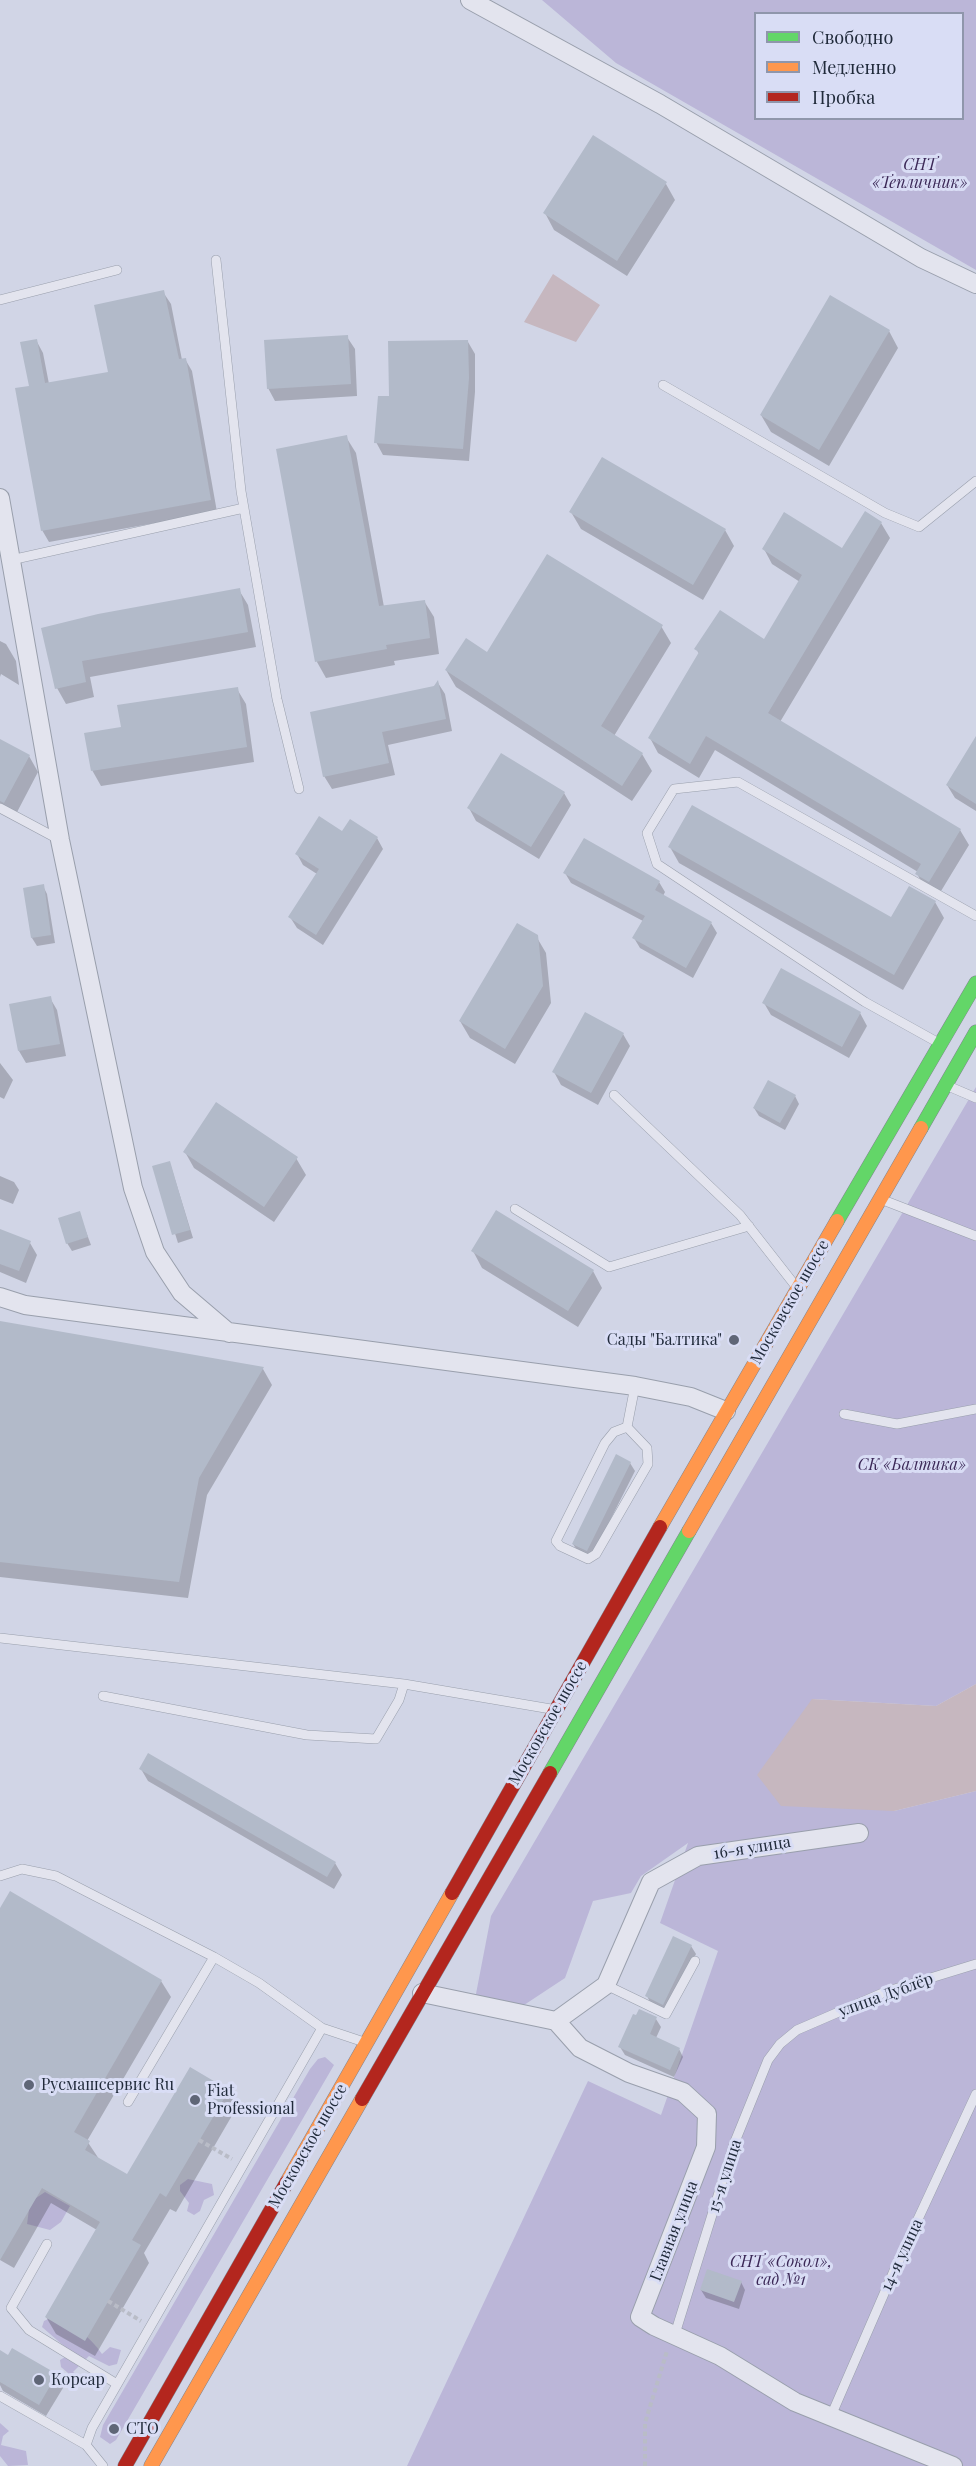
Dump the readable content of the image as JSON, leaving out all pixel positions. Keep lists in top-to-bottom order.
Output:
{
  "streets": {
    "main road": ["Московское шоссе"],
    "street": ["16-я улица", "Главная улица"],
    "lane": ["улица Дублёр", "15-я улица", "14-я улица"]
  },
  "crossings": [
    ["улица Дублёр", "15-я улица"],
    ["15-я улица", "Главная улица"],
    ["Главная улица", "14-я улица"]
  ],
  "parks": ["СНТ «Тепличник»", "СК «Балтика»", "СНТ «Сокол», сад №1"],
  "places": [
    "Сады \"Балтика\"",
    "Русмашсервис Ru",
    "Fiat Professional",
    "Корсар",
    "СТО"
  ],
  "legend": ["Свободно", "Медленно", "Пробка"]
}
